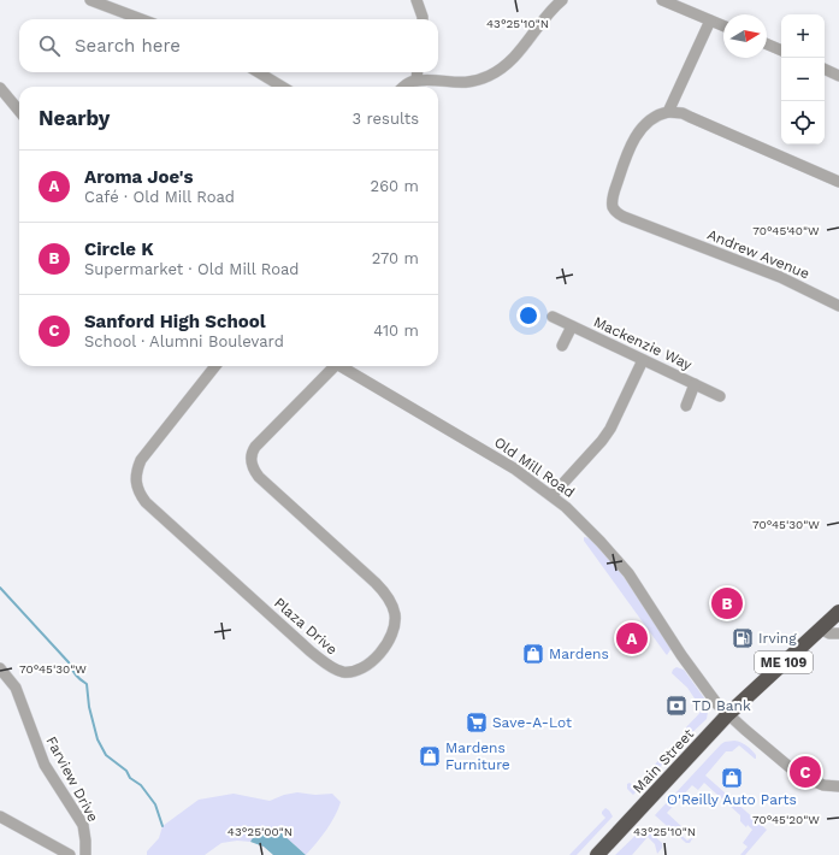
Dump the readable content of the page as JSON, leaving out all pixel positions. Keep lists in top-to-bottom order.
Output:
{
  "streets": {
    "highway": ["ME 109", "Main Street"],
    "street": [
      "Andrew Avenue",
      "Mackenzie Way",
      "Old Mill Road",
      "Plaza Drive",
      "Farview Drive"
    ]
  },
  "crossings": [
    ["Old Mill Road", "Main Street"]
  ],
  "places": {
    "fuel station": ["Irving"],
    "shop": ["Mardens", "Mardens Furniture", "O'Reilly Auto Parts"],
    "bank": ["TD Bank"],
    "supermarket": ["Save-A-Lot"]
  },
  "north": "right",
  "page": {
    "map_buttons": ["+", "−"],
    "search": "Search here",
    "heading": ["Nearby", "3 results"],
    "list": [
      {
        "mark": "A",
        "name": "Aroma Joe's",
        "note": "Café · Old Mill Road",
        "value": "260 m"
      },
      {
        "mark": "B",
        "name": "Circle K",
        "note": "Supermarket · Old Mill Road",
        "value": "270 m"
      },
      {
        "mark": "C",
        "name": "Sanford High School",
        "note": "School · Alumni Boulevard",
        "value": "410 m"
      }
    ],
    "pins": ["B", "A", "C"]
  },
  "coordinates": [
    "43°25'10\"N",
    "70°45'40\"W",
    "70°45'30\"W",
    "70°45'20\"W",
    "43°25'00\"N"
  ]
}
